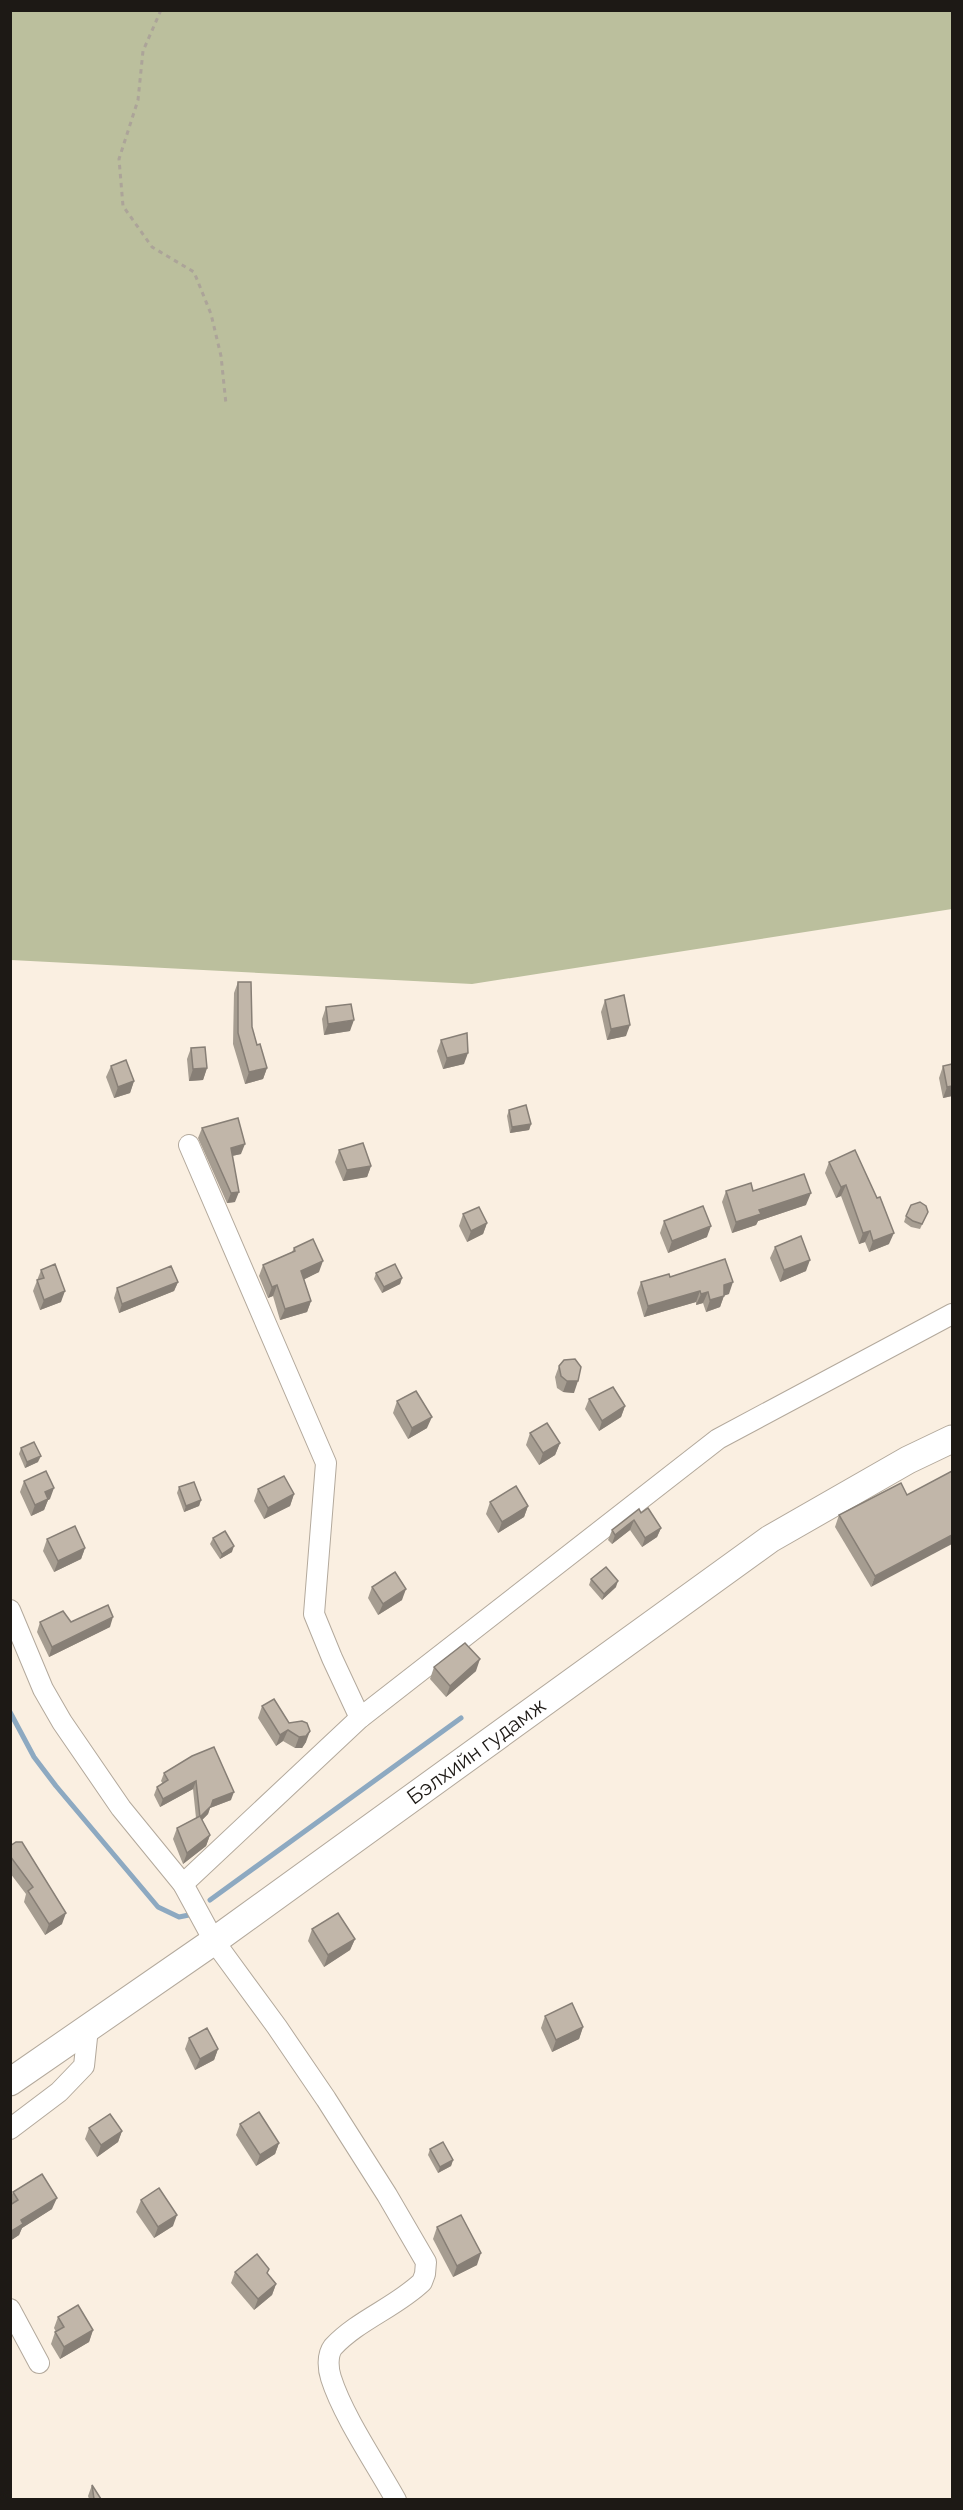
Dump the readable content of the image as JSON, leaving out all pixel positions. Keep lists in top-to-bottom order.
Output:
{
  "streets": {
    "main road": ["Бэлхийн гудамж"]
  }
}
